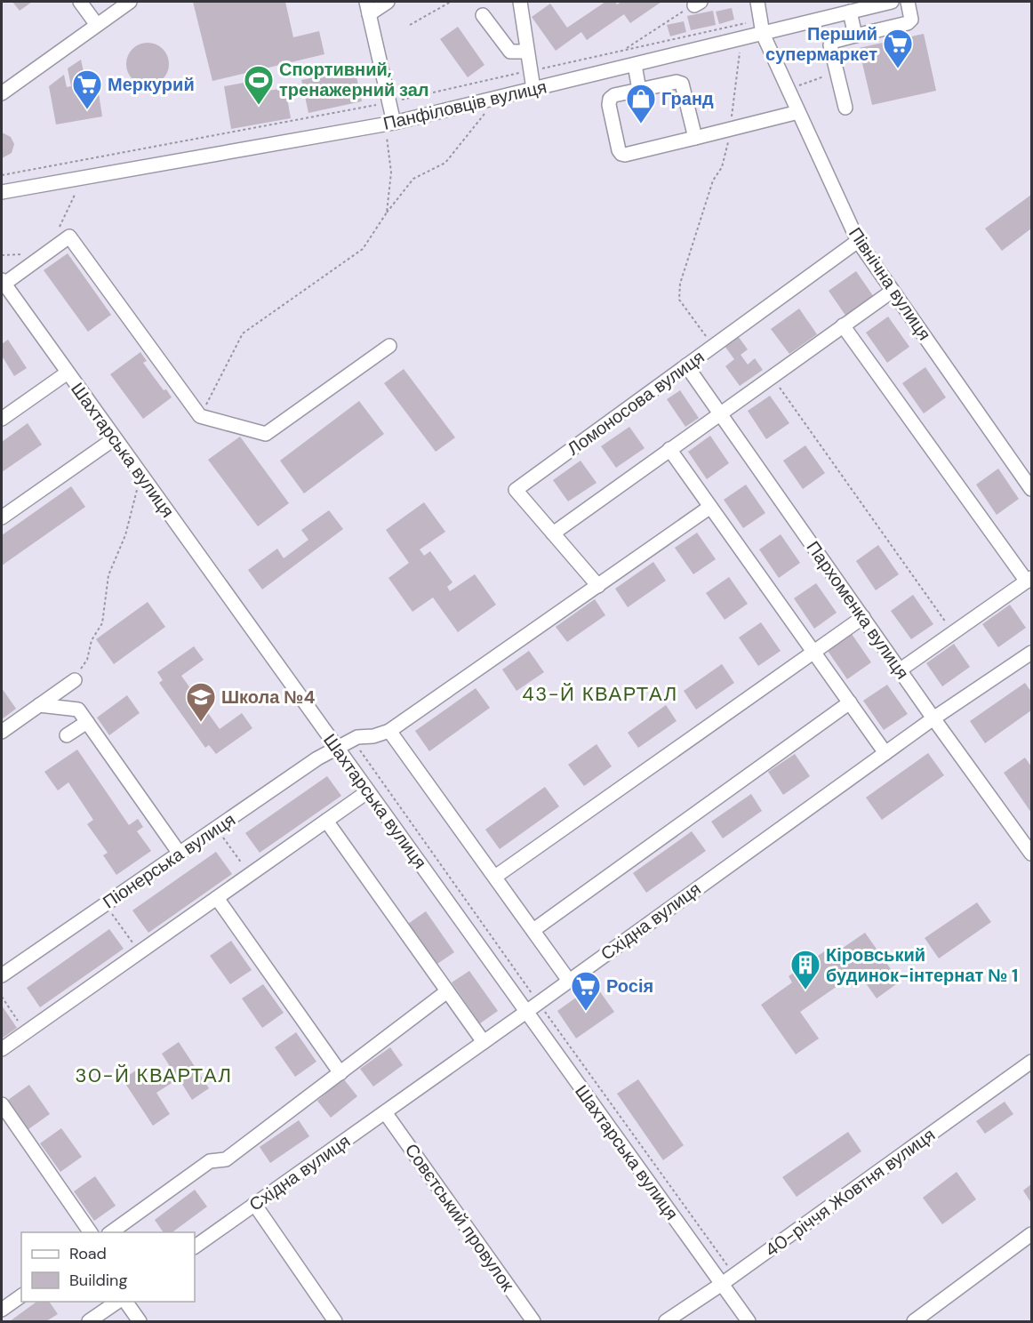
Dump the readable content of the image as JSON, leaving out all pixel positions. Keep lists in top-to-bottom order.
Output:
{
  "streets": {
    "street": [
      "Панфіловців вулиця",
      "Північна вулиця",
      "Ломоносова вулиця",
      "Шахтарська вулиця",
      "Пархоменка вулиця",
      "Піонерська вулиця",
      "Східна вулиця",
      "40-річчя Жовтня вулиця",
      "Совєтський провулок"
    ]
  },
  "crossings": [
    ["Панфіловців вулиця", "Північна вулиця"],
    ["Північна вулиця", "Ломоносова вулиця"],
    ["Ломоносова вулиця", "Пархоменка вулиця"],
    ["Шахтарська вулиця", "Піонерська вулиця"],
    ["Шахтарська вулиця", "Східна вулиця"],
    ["Шахтарська вулиця", "40-річчя Жовтня вулиця"],
    ["Пархоменка вулиця", "Східна вулиця"],
    ["Східна вулиця", "Совєтський провулок"]
  ],
  "districts": ["43-Й КВАРТАЛ", "30-Й КВАРТАЛ"],
  "places": {
    "supermarket": ["Перший супермаркет", "Меркурий", "Росія"],
    "sports": ["Спортивний, тренажерний зал"],
    "shop": ["Гранд"],
    "school or university": ["Школа №4"],
    "building": ["Кіровський будинок-інтернат № 1"]
  },
  "legend": ["Road", "Building"]
}
